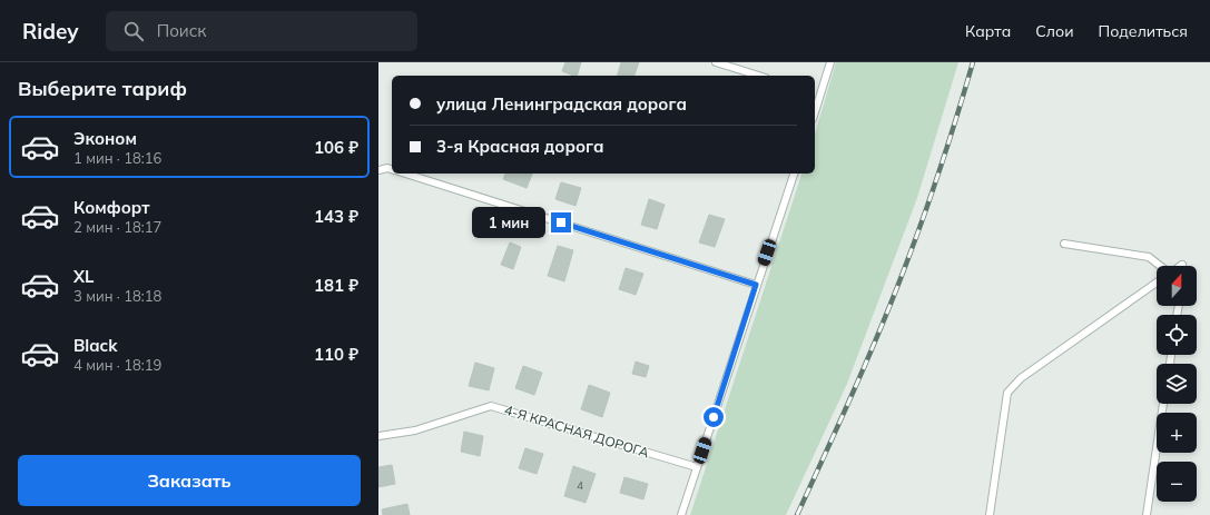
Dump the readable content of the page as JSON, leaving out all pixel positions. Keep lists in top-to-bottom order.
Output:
{
  "streets": {
    "lane": ["4-Я КРАСНАЯ ДОРОГА"]
  },
  "house_numbers": ["4"],
  "north": "top",
  "page": {
    "header": "Ridey",
    "search": "Поиск",
    "nav": ["Карта", "Слои", "Поделиться"],
    "heading": "Выберите тариф",
    "banner": ["улица Ленинградская дорога", "3-я Красная дорога"],
    "list": [
      {
        "name": "Эконом",
        "note": "1 мин · 18:16",
        "value": "106 ₽"
      },
      {
        "name": "Комфорт",
        "note": "2 мин · 18:17",
        "value": "143 ₽"
      },
      {
        "name": "XL",
        "note": "3 мин · 18:18",
        "value": "181 ₽"
      },
      {
        "name": "Black",
        "note": "4 мин · 18:19",
        "value": "110 ₽"
      }
    ],
    "bubble": "1 мин",
    "map_buttons": ["+", "−"],
    "buttons": "Заказать"
  }
}
